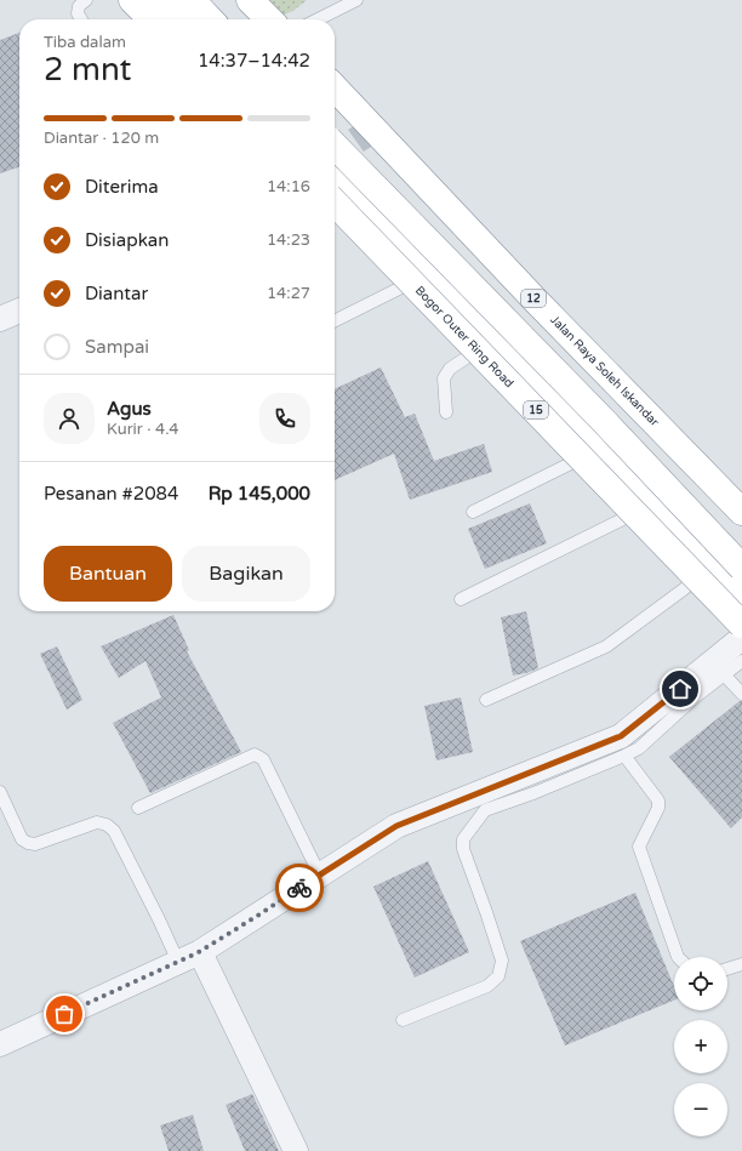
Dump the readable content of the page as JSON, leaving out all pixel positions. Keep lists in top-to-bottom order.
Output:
{
  "streets": {
    "highway": [
      "12",
      "Bogor Outer Ring Road",
      "Jalan Raya Soleh Iskandar",
      "15"
    ]
  },
  "page": {
    "heading": ["2 mnt", "Tiba dalam", "14:37–14:42"],
    "panel": [
      "Agus",
      "Kurir · 4.4",
      "Pesanan #2084",
      "Rp 145,000"
    ],
    "bar": "Diantar · 120 m",
    "list": [
      ["Diterima", "14:16"],
      ["Disiapkan", "14:23"],
      ["Diantar", "14:27"],
      "Sampai"
    ],
    "buttons": ["Bantuan", "Bagikan"],
    "map_buttons": ["+", "−"]
  }
}
